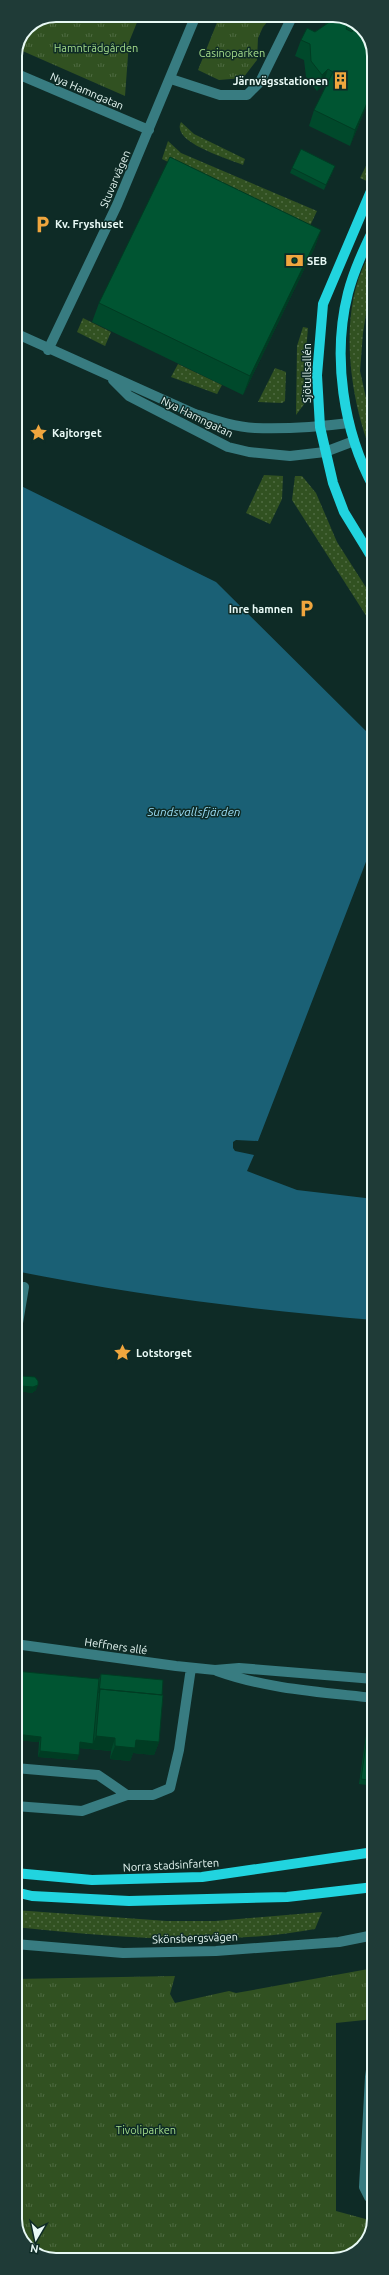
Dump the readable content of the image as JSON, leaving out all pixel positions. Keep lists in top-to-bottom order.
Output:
{
  "streets": {
    "main road": ["Sjötullsallén", "Norra stadsinfarten"],
    "street": [
      "Nya Hamngatan",
      "Stuvarvägen",
      "Heffners allé",
      "Skönsbergsvägen"
    ]
  },
  "crossings": [
    ["Nya Hamngatan", "Stuvarvägen"],
    ["Nya Hamngatan", "Sjötullsallén"]
  ],
  "water": ["Sundsvallsfjärden"],
  "parks": ["Hamnträdgården", "Casinoparken", "Tivoliparken"],
  "places": {
    "building": ["Järnvägsstationen"],
    "parking": ["Kv. Fryshuset", "Inre hamnen"],
    "bank": ["SEB"],
    "place": ["Kajtorget", "Lotstorget"]
  },
  "north": "bottom"
}
